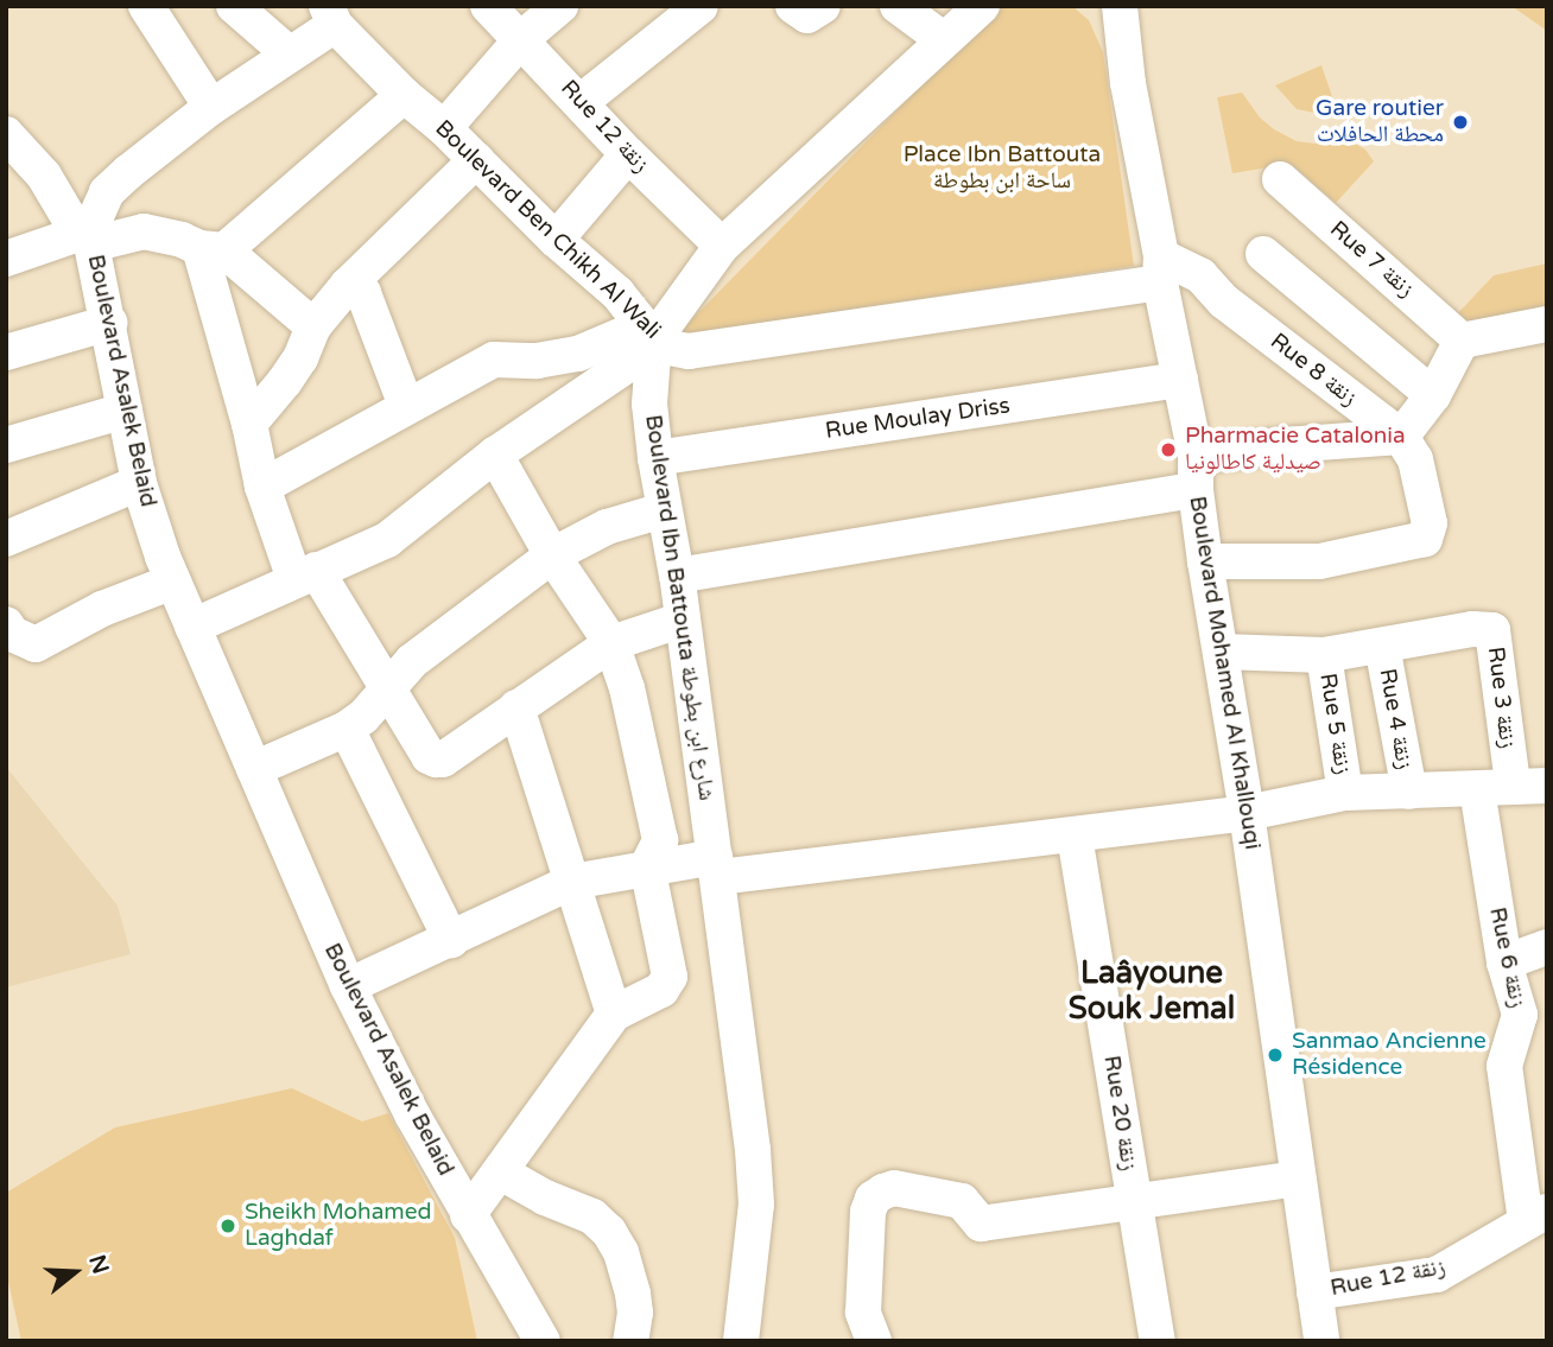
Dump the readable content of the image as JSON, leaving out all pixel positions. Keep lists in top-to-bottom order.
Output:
{
  "streets": {
    "street": [
      "Rue 12 زنقة",
      "Boulevard Ben Chikh Al Wali",
      "Rue 7 زنقة",
      "Rue 8 زنقة",
      "Boulevard Asalek Belaid",
      "Rue Moulay Driss",
      "Boulevard Ibn Battouta شارع ابن بطوطة",
      "Boulevard Mohamed Al Khallouqi",
      "Rue 3 زنقة",
      "Rue 4 زنقة",
      "Rue 5 زنقة",
      "Rue 6 زنقة",
      "Rue 20 زنقة"
    ]
  },
  "crossings": [
    ["Rue 12 زنقة", "Boulevard Mohamed Al Khallouqi"],
    ["Rue 12 زنقة", "Rue 6 زنقة"],
    ["Boulevard Ben Chikh Al Wali", "Rue 8 زنقة"],
    ["Boulevard Ben Chikh Al Wali", "Boulevard Asalek Belaid"],
    ["Boulevard Ben Chikh Al Wali", "Boulevard Ibn Battouta شارع ابن بطوطة"],
    ["Boulevard Ben Chikh Al Wali", "Boulevard Mohamed Al Khallouqi"],
    ["Rue 8 زنقة", "Boulevard Mohamed Al Khallouqi"],
    ["Rue Moulay Driss", "Boulevard Ibn Battouta شارع ابن بطوطة"],
    ["Rue Moulay Driss", "Boulevard Mohamed Al Khallouqi"],
    ["Rue 3 زنقة", "Rue 4 زنقة"]
  ],
  "districts": ["Laâyoune Souk Jemal"],
  "parks": ["Place Ibn Battouta ساحة ابن بطوطة"],
  "places": [
    "Gare routier محطة الحافلات",
    "Pharmacie Catalonia صيدلية كاطالونيا",
    "Sanmao Ancienne Résidence",
    "Sheikh Mohamed Laghdaf"
  ],
  "north": "right"
}
